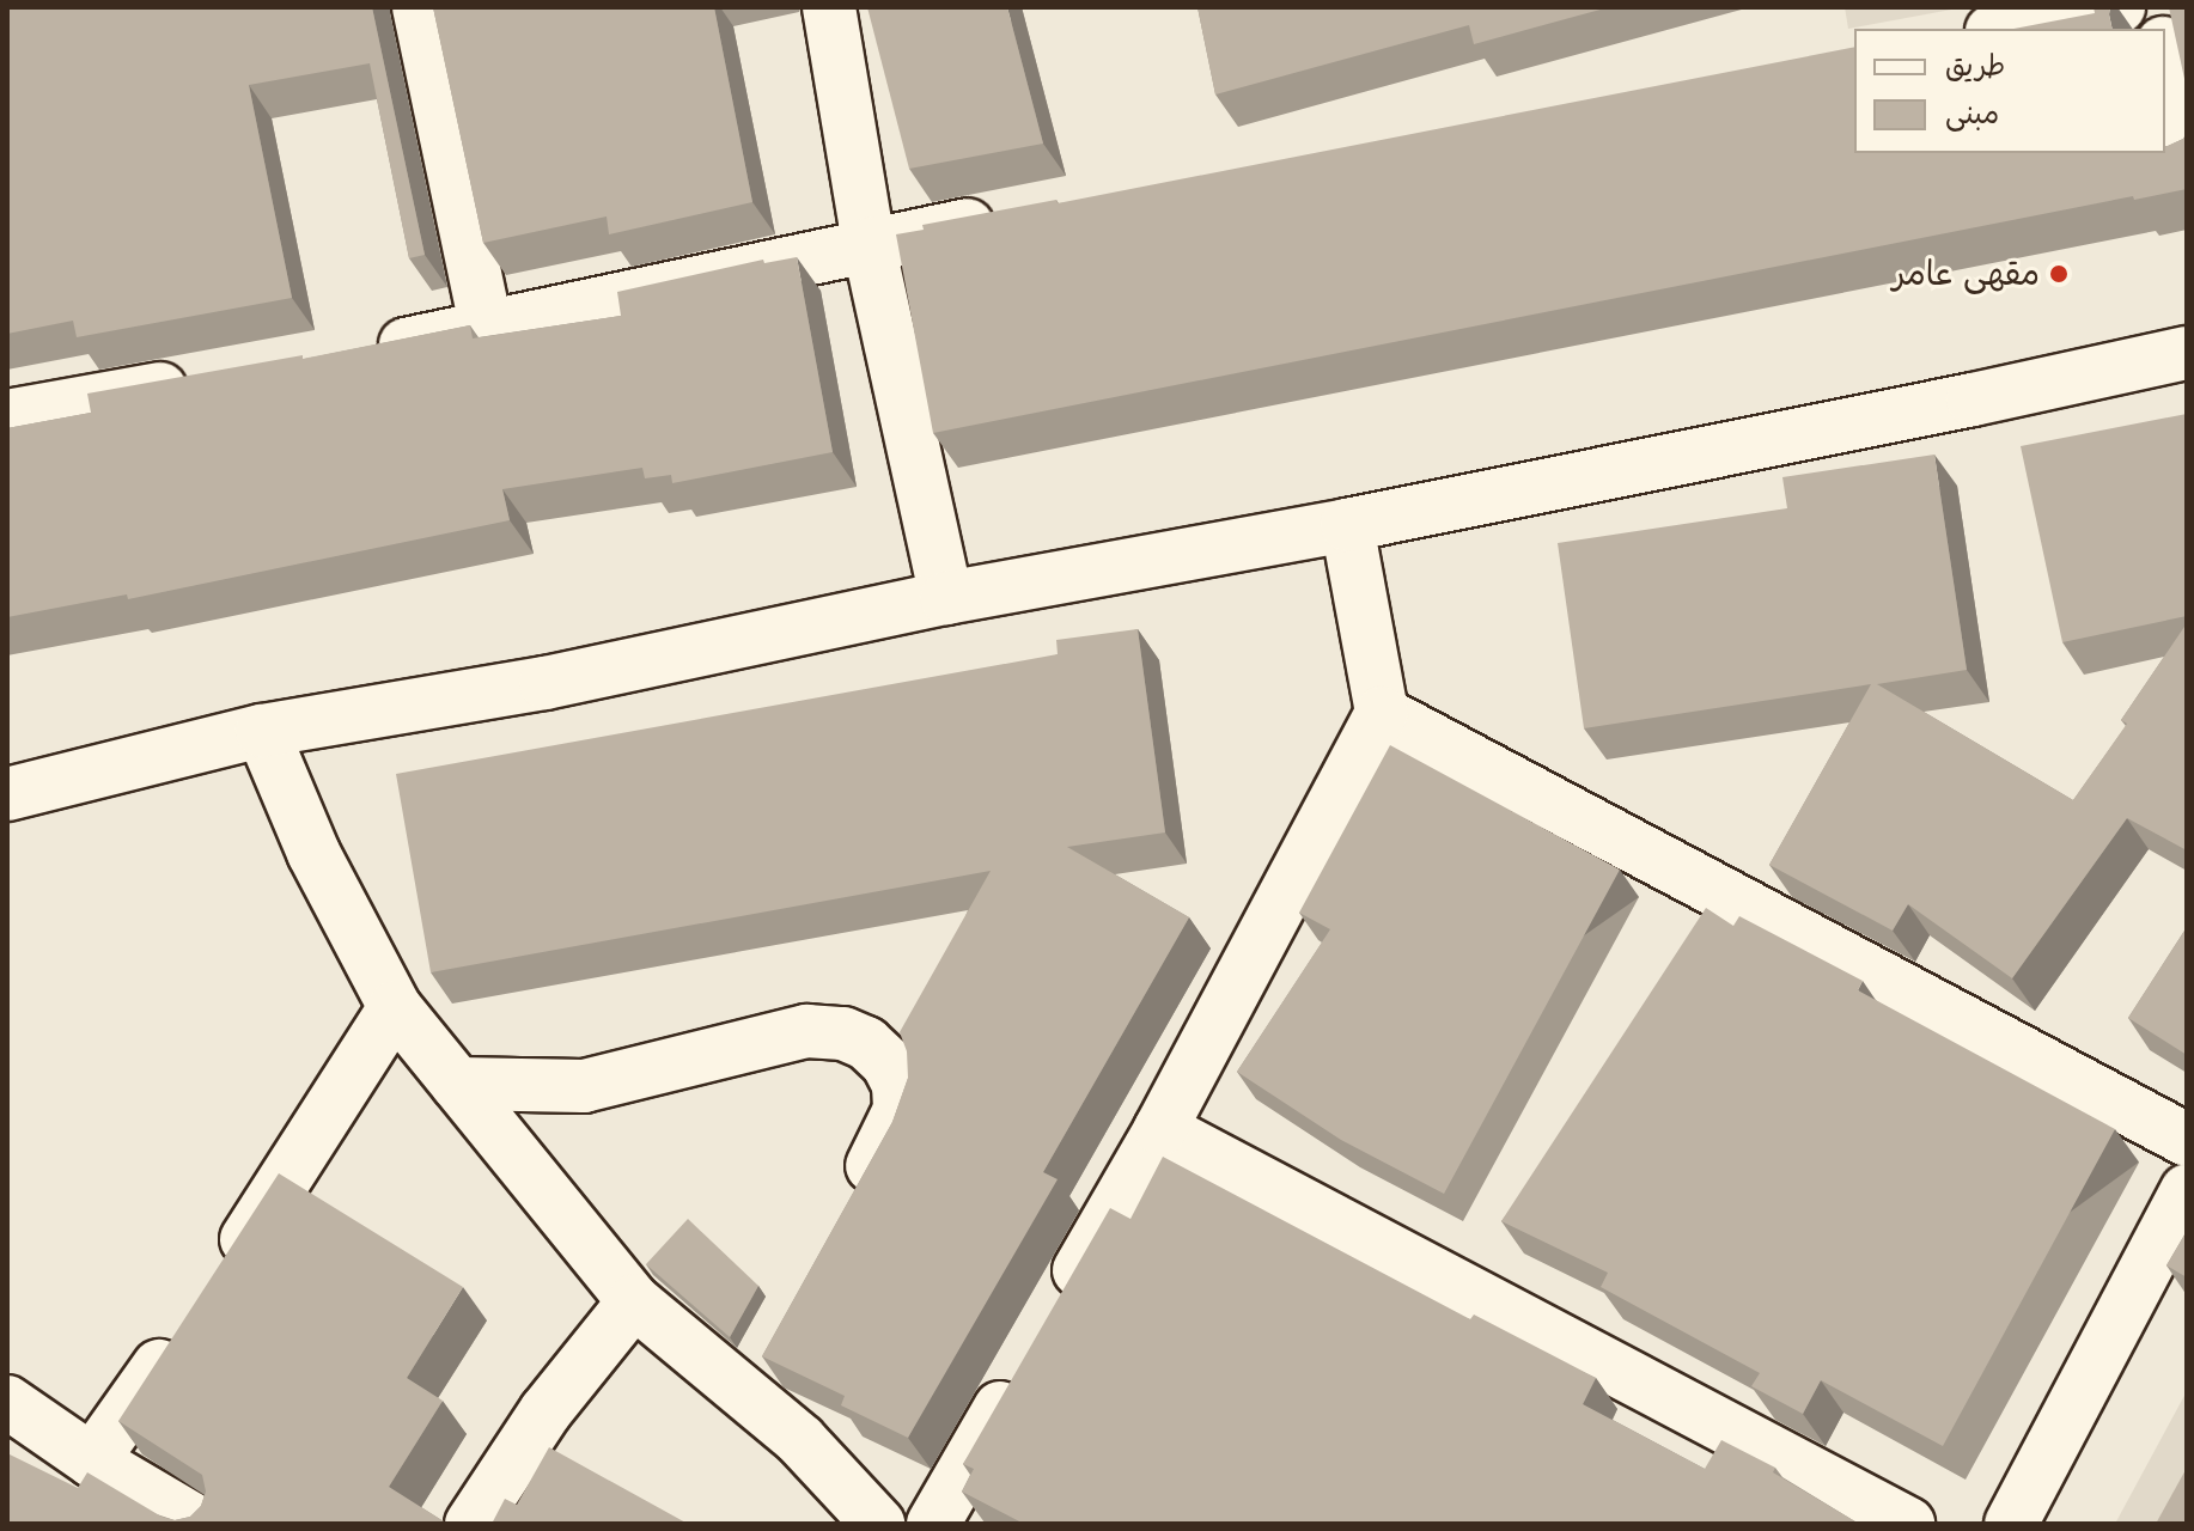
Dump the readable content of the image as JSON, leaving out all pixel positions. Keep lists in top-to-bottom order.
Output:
{
  "places": ["مقهى عامر"],
  "legend": ["طريق", "مبنى"]
}
